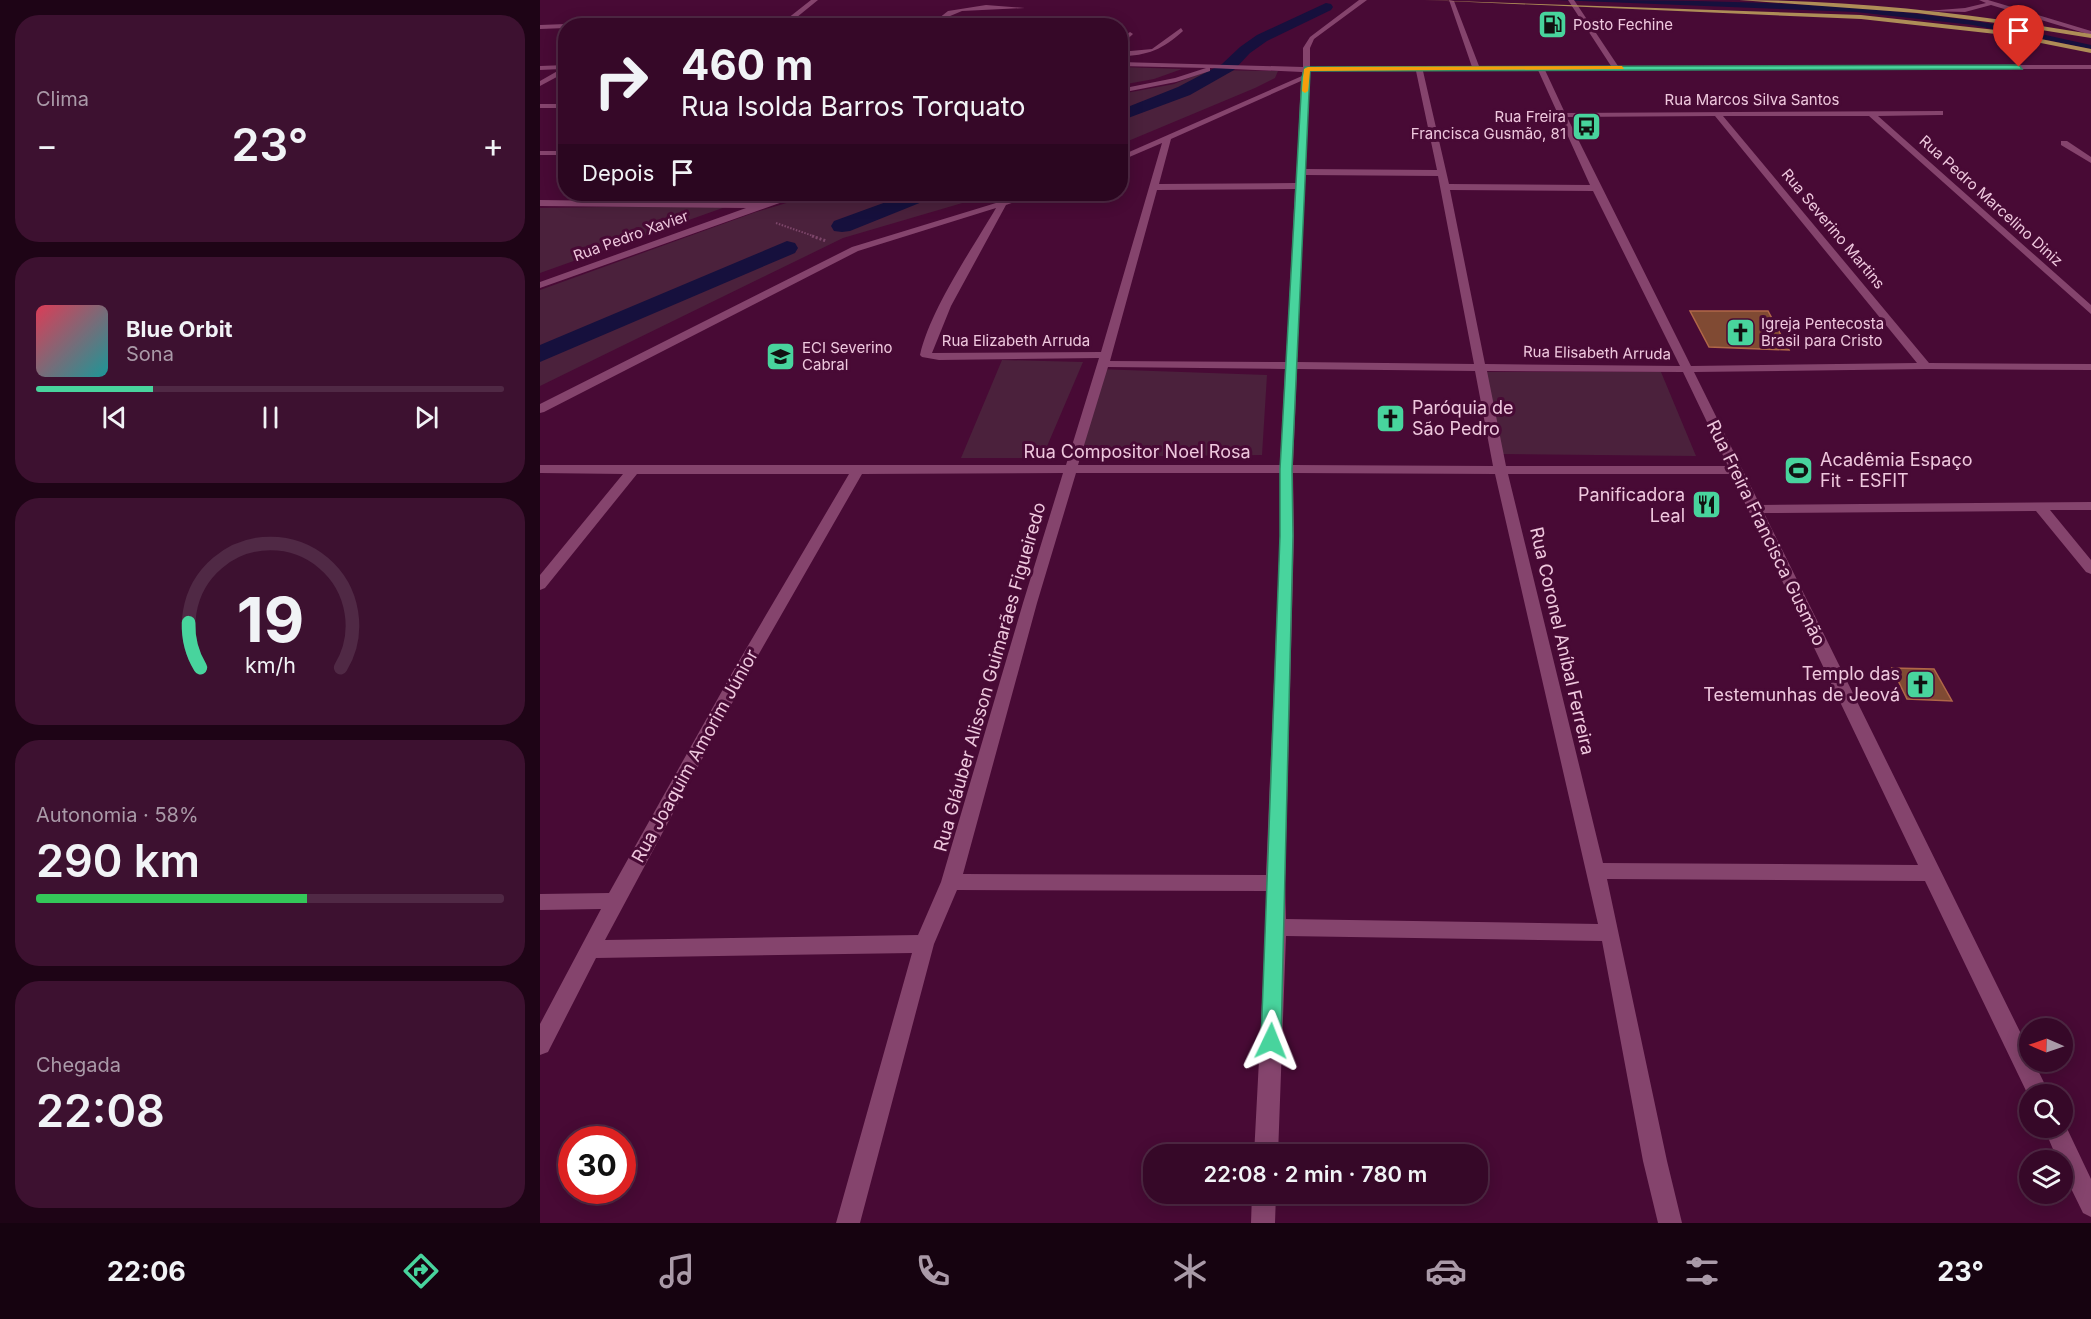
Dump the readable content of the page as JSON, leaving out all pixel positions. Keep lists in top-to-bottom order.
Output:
{
  "streets": {
    "street": [
      "Rua Marcos Silva Santos",
      "Rua Pedro Marcelino Diniz",
      "Rua Severino Martins",
      "Rua Pedro Xavier",
      "Rua Elizabeth Arruda",
      "Rua Elisabeth Arruda",
      "Rua Compositor Noel Rosa",
      "Rua Freira Francisca Gusmão",
      "Rua Coronel Aníbal Ferreira",
      "Rua Gláuber Alisson Guimarães Figueiredo",
      "Rua Joaquim Amorim Júnior"
    ]
  },
  "crossings": [
    ["Rua Marcos Silva Santos", "Rua Pedro Marcelino Diniz"],
    ["Rua Marcos Silva Santos", "Rua Severino Martins"],
    ["Rua Marcos Silva Santos", "Rua Freira Francisca Gusmão"],
    ["Rua Severino Martins", "Rua Elisabeth Arruda"],
    ["Rua Elizabeth Arruda", "Rua Elisabeth Arruda"],
    ["Rua Elizabeth Arruda", "Rua Gláuber Alisson Guimarães Figueiredo"],
    ["Rua Elisabeth Arruda", "Rua Freira Francisca Gusmão"],
    ["Rua Elisabeth Arruda", "Rua Coronel Aníbal Ferreira"],
    ["Rua Elisabeth Arruda", "Rua Gláuber Alisson Guimarães Figueiredo"],
    ["Rua Compositor Noel Rosa", "Rua Freira Francisca Gusmão"],
    ["Rua Compositor Noel Rosa", "Rua Coronel Aníbal Ferreira"],
    ["Rua Compositor Noel Rosa", "Rua Gláuber Alisson Guimarães Figueiredo"],
    ["Rua Compositor Noel Rosa", "Rua Joaquim Amorim Júnior"]
  ],
  "places": {
    "fuel station": ["Posto Fechine"],
    "bus stop": ["Rua Freira Francisca Gusmão, 81"],
    "church": ["Igreja Pentecosta Brasil para Cristo", "Paróquia de São Pedro", "Templo das Testemunhas de Jeová"],
    "school or university": ["ECI Severino Cabral"],
    "sports": ["Acadêmia Espaço Fit - ESFIT"],
    "restaurant": ["Panificadora Leal"]
  },
  "north": "left",
  "page": {
    "tile": [
      "Clima",
      ["Autonomia · 58%", "290 km"],
      ["Chegada", "22:08"]
    ],
    "turn": ["460 m", "Rua Isolda Barros Torquato"],
    "heat": ["−", "23°", "+"],
    "then": "Depois",
    "song": ["Blue Orbit", "Sona"],
    "limit": "30",
    "trip": "22:08 · 2 min · 780 m",
    "tabs": ["22:06", "23°"],
    "gauge": ["19", "km/h"]
  }
}
